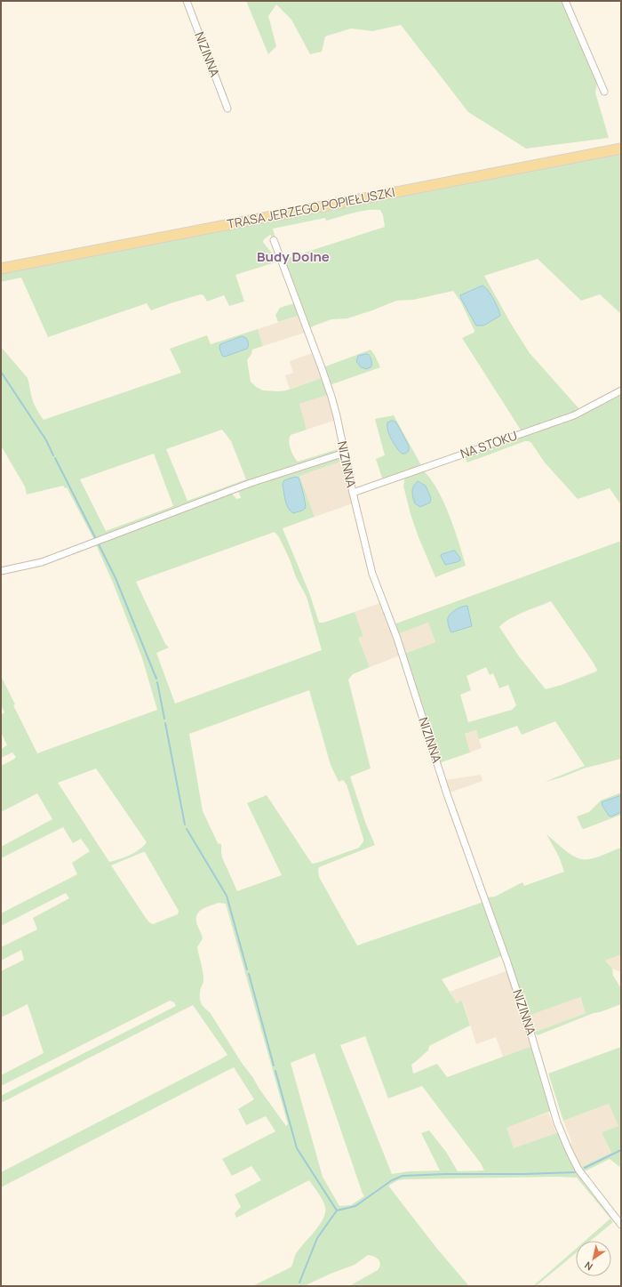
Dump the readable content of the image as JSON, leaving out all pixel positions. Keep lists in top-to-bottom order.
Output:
{
  "streets": {
    "main road": ["TRASA JERZEGO POPIEŁUSZKI"],
    "street": ["NIZINNA", "NA STOKU"]
  },
  "crossings": [
    ["NIZINNA", "NA STOKU"]
  ],
  "districts": ["Budy Dolne"],
  "north": "bottom left"
}
